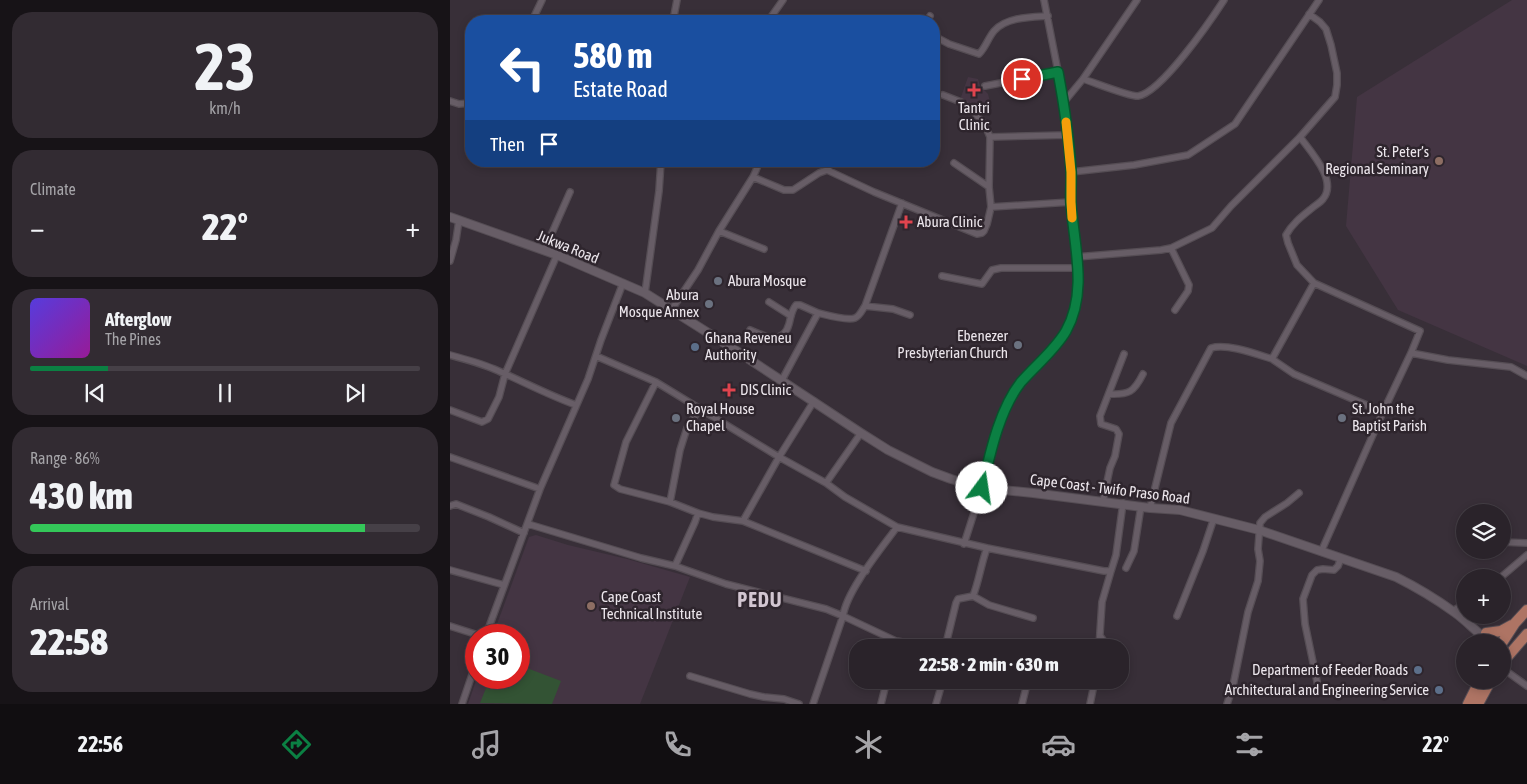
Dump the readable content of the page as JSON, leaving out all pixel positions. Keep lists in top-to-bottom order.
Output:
{
  "streets": {
    "main road": ["Jukwa Road", "Cape Coast - Twifo Praso Road"]
  },
  "crossings": [
    ["Jukwa Road", "Cape Coast - Twifo Praso Road"]
  ],
  "districts": ["PEDU"],
  "places": {
    "health": ["Tantri Clinic", "Abura Clinic", "DIS Clinic"],
    "other": [
      "St. Peter’s Regional Seminary",
      "Abura Mosque",
      "Abura Mosque Annex",
      "Ebenezer Presbyterian Church",
      "Ghana Reveneu Authority",
      "Royal House Chapel",
      "St. John the Baptist Parish",
      "Cape Coast Technical Institute",
      "Department of Feeder Roads",
      "Architectural and Engineering Service"
    ]
  },
  "page": {
    "tile": [
      ["23", "km/h"],
      "Climate",
      ["Range · 86%", "430 km"],
      ["Arrival", "22:58"]
    ],
    "turn": ["580 m", "Estate Road"],
    "then": "Then",
    "heat": ["−", "22°", "+"],
    "song": ["Afterglow", "The Pines"],
    "map_buttons": ["+", "−"],
    "limit": "30",
    "trip": "22:58 · 2 min · 630 m",
    "tabs": ["22:56", "22°"]
  }
}
